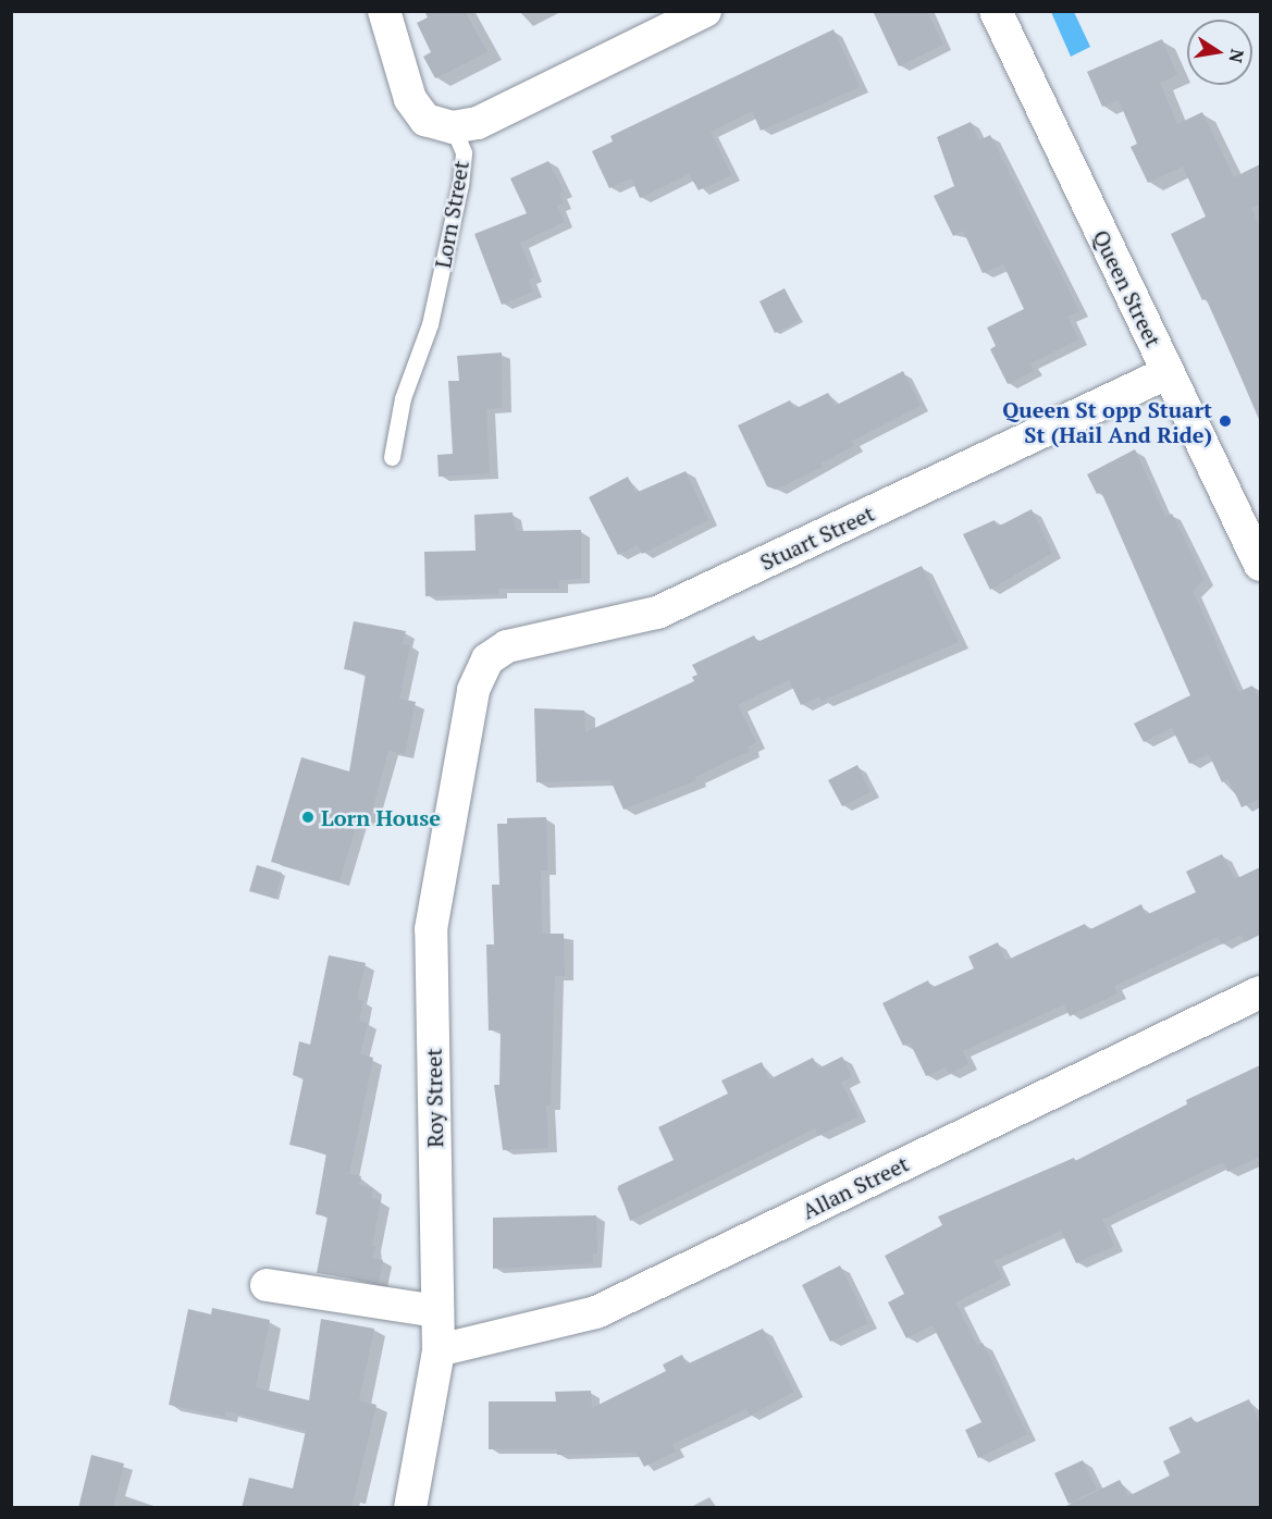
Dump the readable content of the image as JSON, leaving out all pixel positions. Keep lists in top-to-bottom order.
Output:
{
  "streets": {
    "street": [
      "Lorn Street",
      "Queen Street",
      "Stuart Street",
      "Roy Street",
      "Allan Street"
    ]
  },
  "crossings": [
    ["Queen Street", "Stuart Street"],
    ["Stuart Street", "Roy Street"],
    ["Roy Street", "Allan Street"]
  ],
  "places": ["Queen St opp Stuart St (Hail And Ride)", "Lorn House"],
  "north": "right"
}
